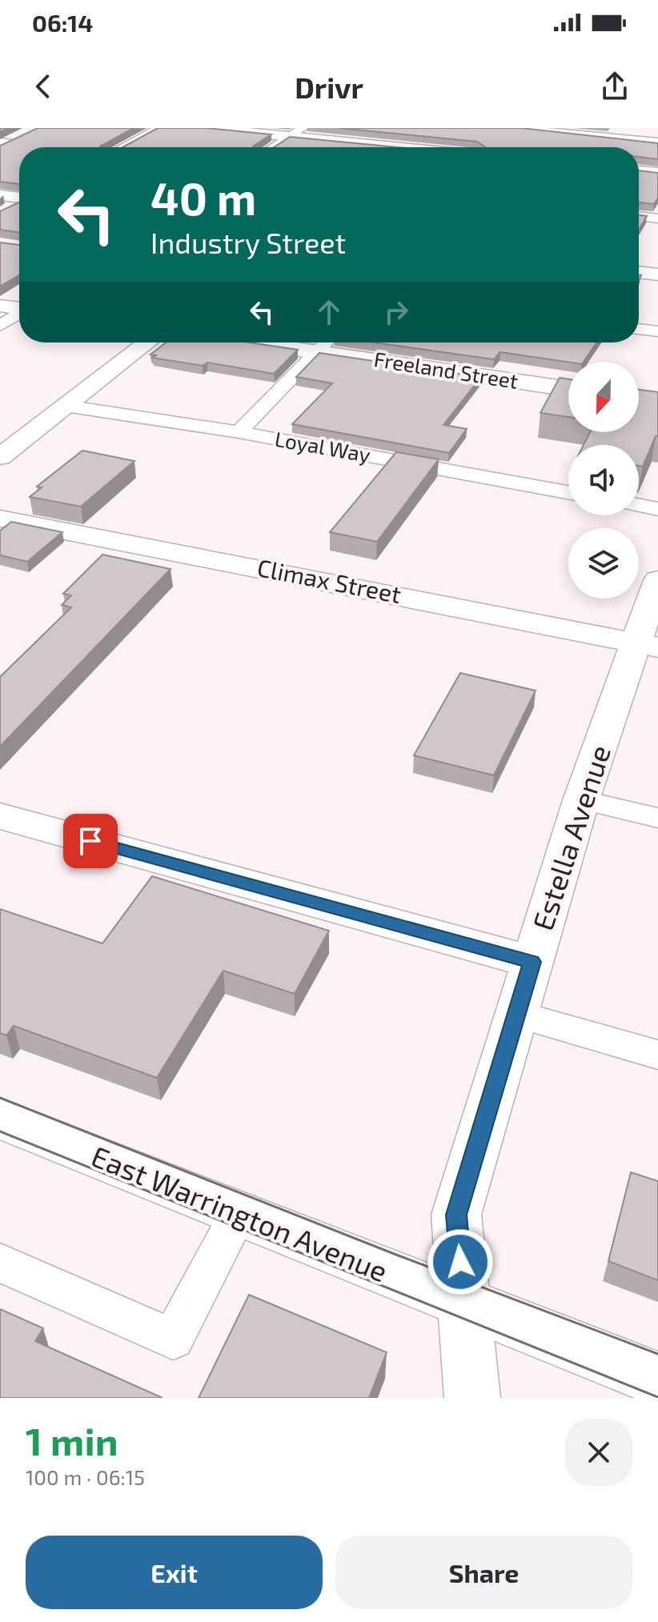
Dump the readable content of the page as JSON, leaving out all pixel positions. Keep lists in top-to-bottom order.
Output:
{
  "streets": {
    "street": [
      "Freeland Street",
      "Climax Street",
      "Estella Avenue",
      "East Warrington Avenue"
    ],
    "lane": ["Loyal Way"]
  },
  "crossings": [
    ["Climax Street", "Estella Avenue"],
    ["Estella Avenue", "East Warrington Avenue"]
  ],
  "north": "bottom",
  "page": {
    "status": "06:14",
    "header": "Drivr",
    "turn": ["40 m", "Industry Street"],
    "heading": ["1 min", "100 m · 06:15"],
    "buttons": ["Exit", "Share"]
  }
}
